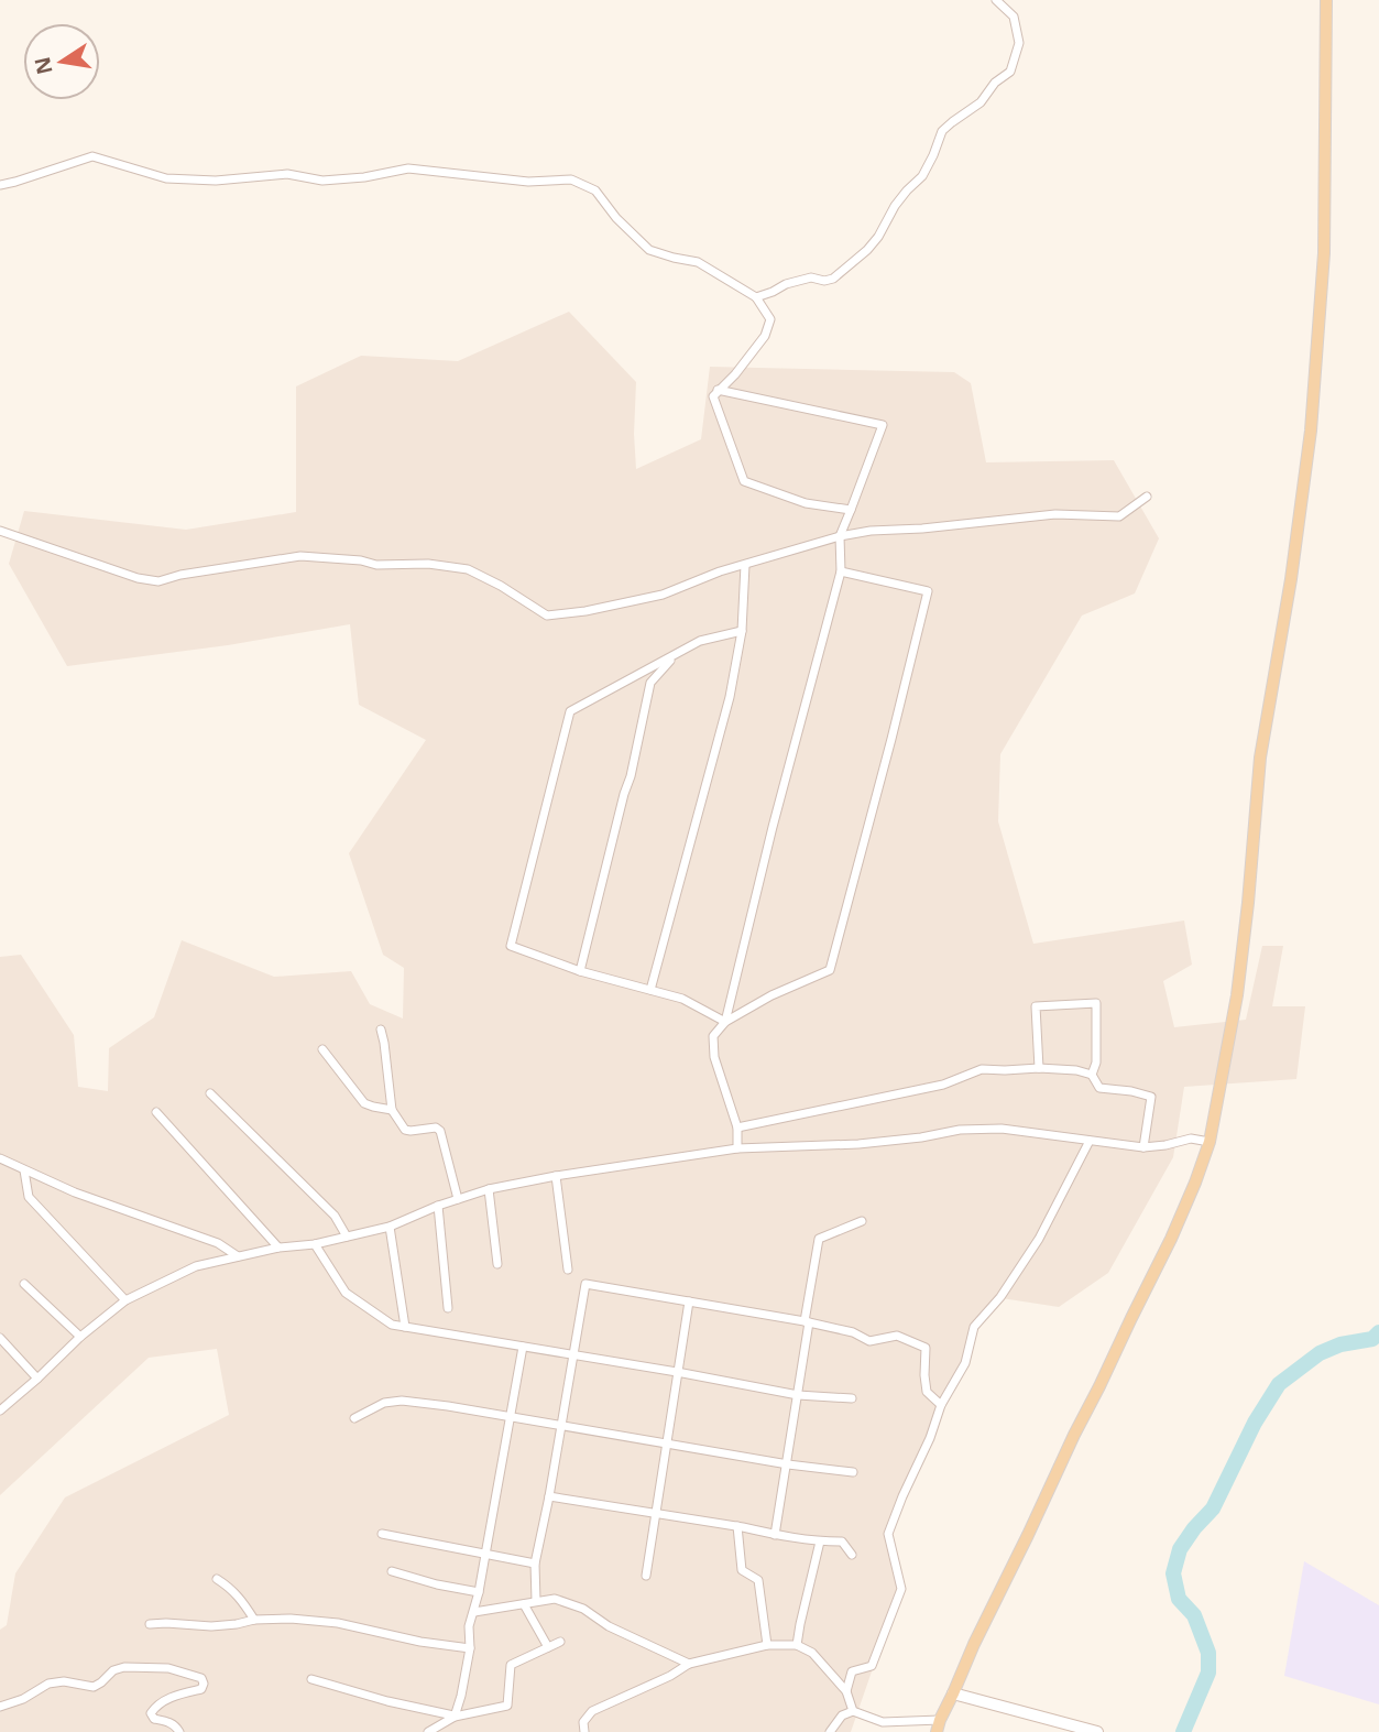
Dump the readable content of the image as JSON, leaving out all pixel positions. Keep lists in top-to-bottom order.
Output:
{
  "north": "left"
}
